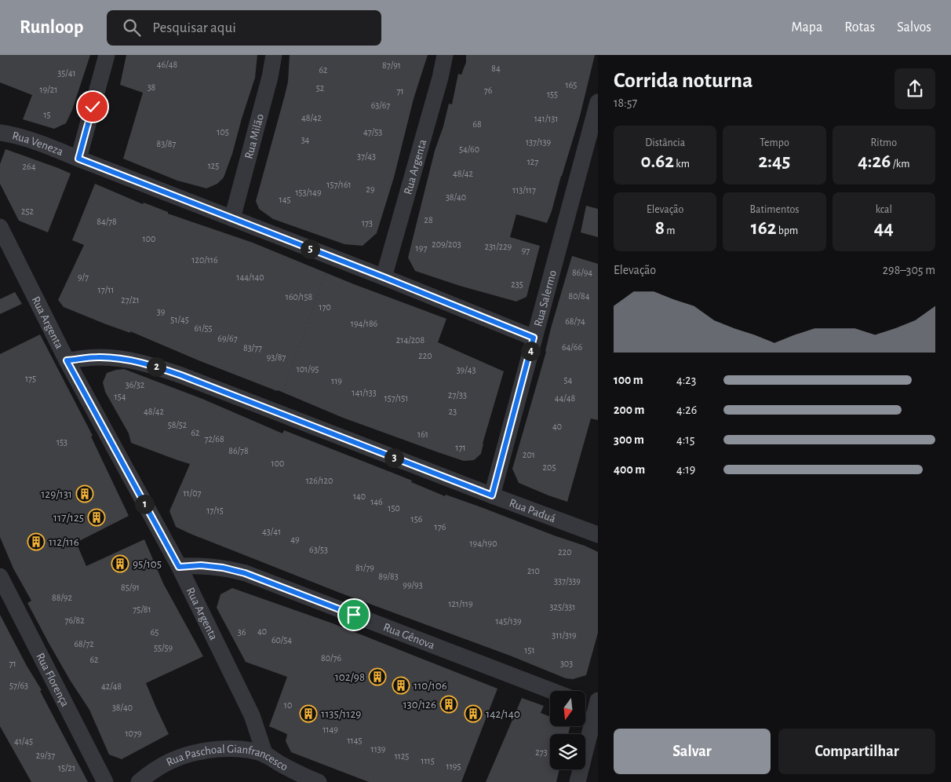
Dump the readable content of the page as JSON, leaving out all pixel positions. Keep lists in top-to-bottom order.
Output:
{
  "streets": {
    "street": [
      "Rua Milão",
      "Rua Veneza",
      "Rua Argenta",
      "Rua Salermo",
      "Rua Paduá",
      "Rua Gênova",
      "Rua Florença",
      "Rua Paschoal Gianfrancesco"
    ]
  },
  "crossings": [
    ["Rua Milão", "Rua Veneza"],
    ["Rua Veneza", "Rua Argenta"],
    ["Rua Veneza", "Rua Salermo"],
    ["Rua Argenta", "Rua Paduá"],
    ["Rua Argenta", "Rua Gênova"],
    ["Rua Argenta", "Rua Paschoal Gianfrancesco"],
    ["Rua Salermo", "Rua Paduá"]
  ],
  "places": {
    "building": [
      "129/131",
      "117/125",
      "112/116",
      "95/105",
      "102/98",
      "110/106",
      "130/126",
      "1135/1129",
      "142/140"
    ]
  },
  "house_numbers": [
    "46/48",
    "87/91",
    "84",
    "62",
    "35/41",
    "165",
    "38",
    "52",
    "19/21",
    "76",
    "71",
    "155",
    "63/67",
    "15",
    "48/42",
    "141/131",
    "68",
    "105",
    "47/53",
    "34",
    "137/139",
    "83/87",
    "54/60",
    "37/43",
    "127",
    "125",
    "264",
    "48/42",
    "157/161",
    "29",
    "113/117",
    "153/149",
    "38/40",
    "145",
    "252",
    "28",
    "84/78",
    "173",
    "100",
    "209/203",
    "231/229",
    "197",
    "97",
    "120/116",
    "86/94",
    "9/7",
    "144/140",
    "235",
    "17/11",
    "80/84",
    "160/158",
    "27/21",
    "170",
    "39",
    "51/45",
    "68/74",
    "194/186",
    "61/55",
    "69/67",
    "214/208",
    "64/66",
    "83/77",
    "220",
    "93/87",
    "101/95",
    "39/43",
    "175",
    "54",
    "119",
    "36/32",
    "141/133",
    "27/33",
    "154",
    "157/151",
    "44/48",
    "48/42",
    "23",
    "58/52",
    "40",
    "62",
    "161",
    "72/68",
    "153",
    "171",
    "86/78",
    "201",
    "100",
    "205",
    "126/120",
    "11/07",
    "140",
    "146",
    "150",
    "17/15",
    "156",
    "176",
    "43/41",
    "49",
    "194/190",
    "63/53",
    "220",
    "81/79",
    "210",
    "89/83",
    "337/339",
    "99/93",
    "85/91",
    "88/92",
    "121/119",
    "325/331",
    "75/81",
    "76/82",
    "145/139",
    "40",
    "65",
    "36",
    "311/319",
    "60/54",
    "68/72",
    "55/59",
    "151",
    "80/76",
    "62",
    "71",
    "303",
    "57/63",
    "42/48",
    "10",
    "38/40",
    "1149",
    "1079",
    "1145",
    "41/45",
    "1139",
    "273",
    "29/37",
    "1125",
    "1115",
    "1195",
    "15/21"
  ],
  "north": "bottom",
  "page": {
    "header": "Runloop",
    "search": "Pesquisar aqui",
    "nav": ["Mapa", "Rotas", "Salvos"],
    "heading": ["Corrida noturna", "18:57"],
    "stats": [
      ["Distância", "0.62 km"],
      ["Tempo", "2:45"],
      ["Ritmo", "4:26 /km"],
      ["Elevação", "8 m"],
      ["Batimentos", "162 bpm"],
      ["kcal", "44"]
    ],
    "pins": [
      "5",
      "4",
      "2",
      "3",
      "1"
    ],
    "chart": ["Elevação", "298–305 m"],
    "list": [
      {
        "name": "100 m",
        "note": "4:23"
      },
      {
        "name": "200 m",
        "note": "4:26"
      },
      {
        "name": "300 m",
        "note": "4:15"
      },
      {
        "name": "400 m",
        "note": "4:19"
      }
    ],
    "buttons": ["Salvar", "Compartilhar"]
  }
}
